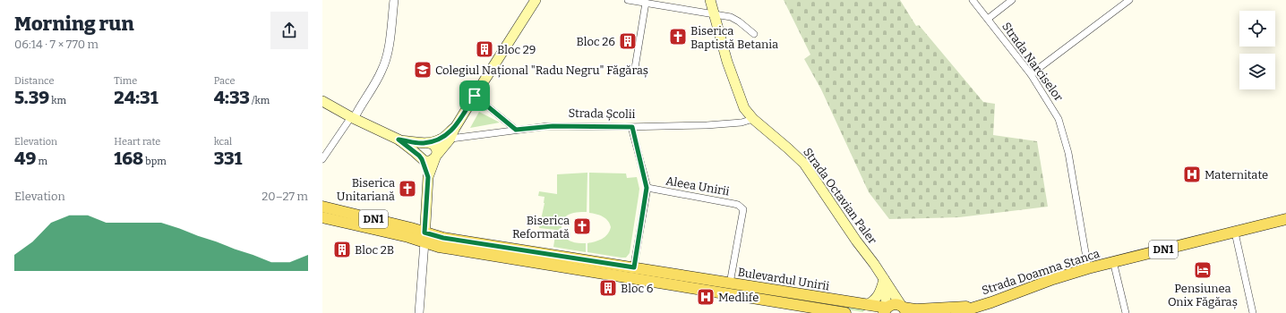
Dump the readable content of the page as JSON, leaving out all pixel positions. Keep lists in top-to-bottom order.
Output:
{
  "streets": {
    "main road": [
      "Strada Octavian Paler",
      "DN1",
      "Strada Doamna Stanca",
      "Bulevardul Unirii"
    ],
    "street": ["Strada Narciselor", "Strada Școlii", "Aleea Unirii"]
  },
  "crossings": [
    ["Strada Narciselor", "Strada Doamna Stanca"],
    ["Strada Școlii", "Strada Octavian Paler"],
    ["Aleea Unirii", "Bulevardul Unirii"],
    ["Strada Octavian Paler", "DN1"],
    ["Strada Octavian Paler", "Strada Doamna Stanca"],
    ["DN1", "Strada Doamna Stanca"],
    ["DN1", "Bulevardul Unirii"]
  ],
  "places": {
    "church": ["Biserica Baptistă Betania", "Biserica Unitariană", "Biserica Reformată"],
    "building": [
      "Bloc 26",
      "Bloc 29",
      "Bloc 2B",
      "Bloc 6"
    ],
    "school or university": ["Colegiul Național \"Radu Negru\" Făgăraș"],
    "hospital": ["Maternitate", "Medlife"],
    "hotel": ["Pensiunea Onix Făgăraș"]
  },
  "page": {
    "heading": ["Morning run", "06:14 · 7 × 770 m"],
    "stats": [
      ["Distance", "5.39 km"],
      ["Time", "24:31"],
      ["Pace", "4:33 /km"],
      ["Elevation", "49 m"],
      ["Heart rate", "168 bpm"],
      ["kcal", "331"]
    ],
    "chart": ["Elevation", "20–27 m"]
  }
}
